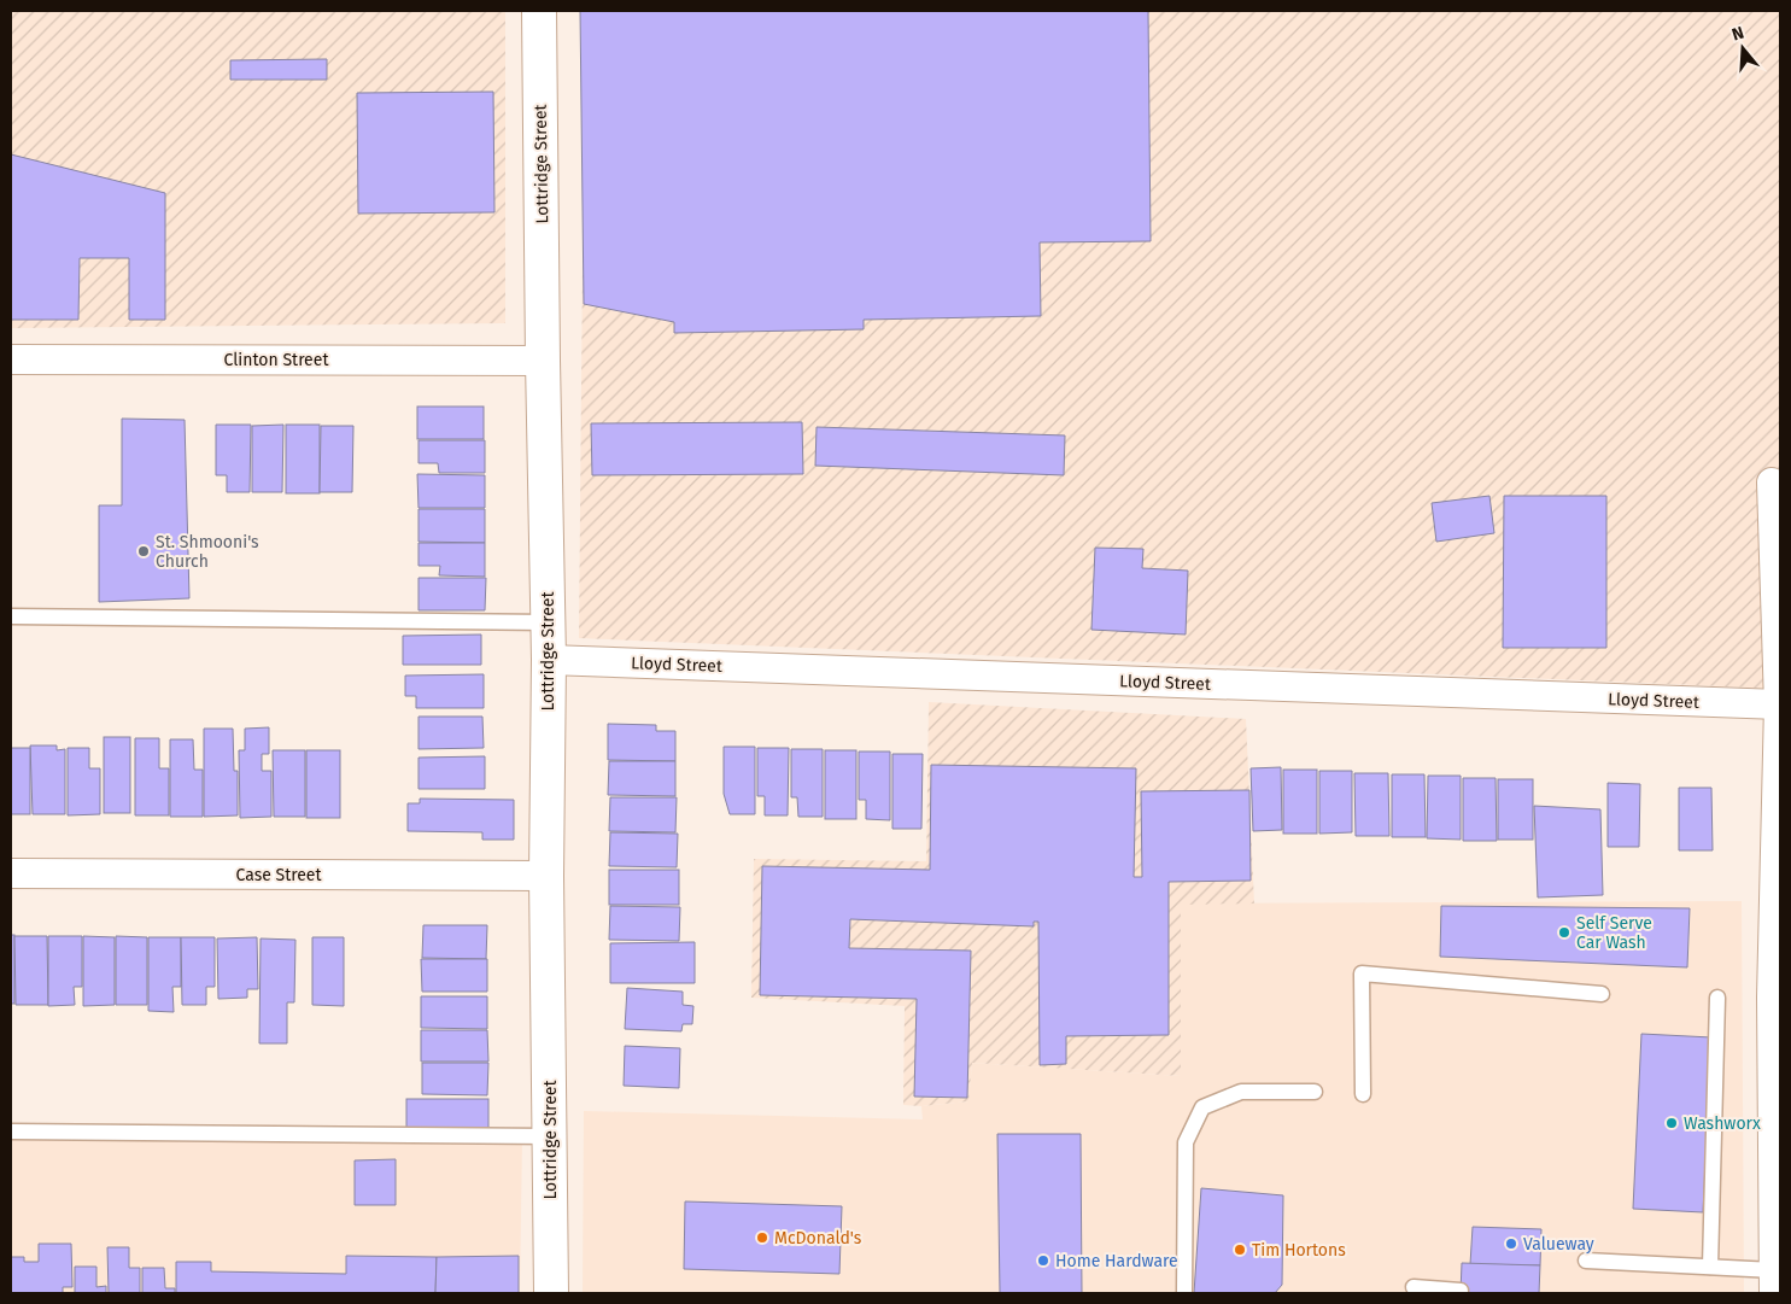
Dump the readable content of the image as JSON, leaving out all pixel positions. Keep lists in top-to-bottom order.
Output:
{
  "streets": {
    "street": [
      "Lottridge Street",
      "Clinton Street",
      "Lloyd Street",
      "Case Street"
    ]
  },
  "crossings": [
    ["Lottridge Street", "Clinton Street"],
    ["Lottridge Street", "Lloyd Street"],
    ["Lottridge Street", "Case Street"]
  ],
  "places": [
    "St. Shmooni's Church",
    "Self Serve Car Wash",
    "Washworx",
    "McDonald's",
    "Valueway",
    "Tim Hortons",
    "Home Hardware"
  ],
  "north": "top"
}
